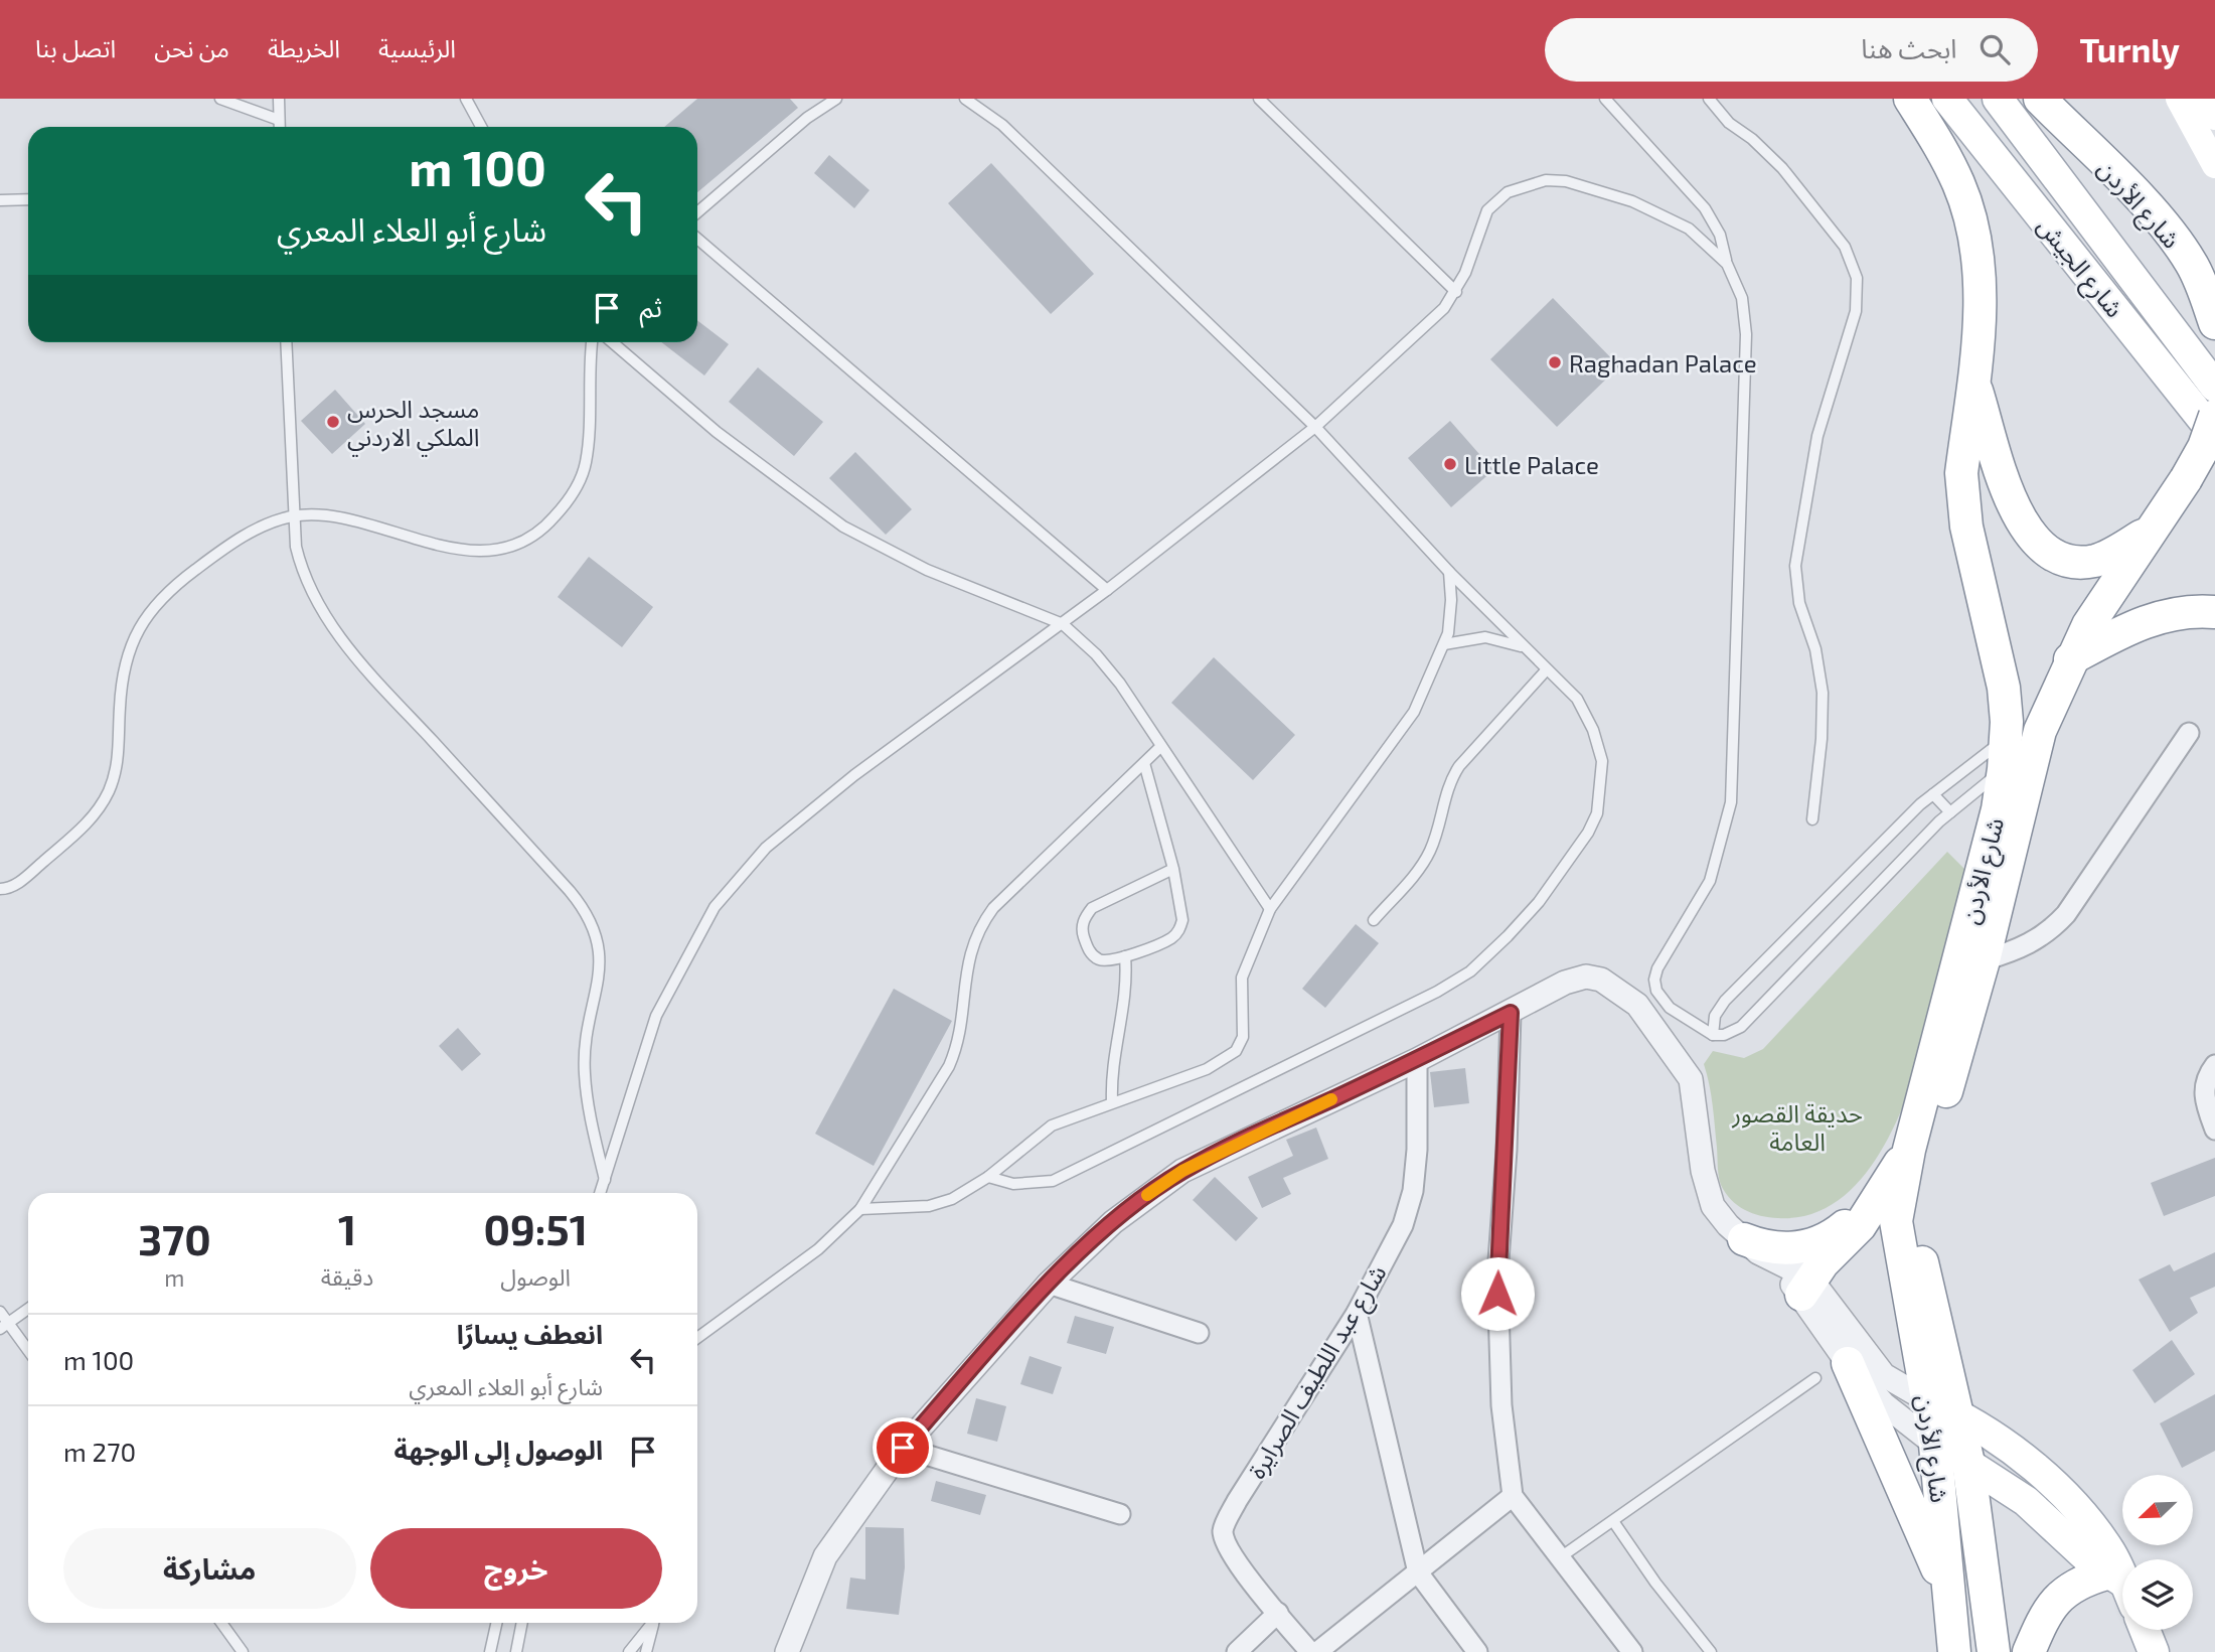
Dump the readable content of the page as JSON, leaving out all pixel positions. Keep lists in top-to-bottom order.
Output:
{
  "streets": {
    "highway": ["شارع الأردن"],
    "main road": ["شارع الجيش"],
    "street": ["شارع عبد اللطيف الصرايرة"]
  },
  "parks": ["حديقة القصور العامة"],
  "places": ["Raghadan Palace", "مسجد الحرس الملكي الاردني", "Little Palace"],
  "north": "bottom left",
  "page": {
    "header": "Turnly",
    "search": "ابحث هنا",
    "nav": [
      "الرئيسية",
      "الخريطة",
      "من نحن",
      "اتصل بنا"
    ],
    "turn": ["100 m", "شارع أبو العلاء المعري"],
    "then": "ثم",
    "eta": [
      "09:51",
      "الوصول",
      "1",
      "دقيقة",
      "370",
      "m"
    ],
    "list": [
      {
        "name": "انعطف يسارًا",
        "note": "شارع أبو العلاء المعري",
        "value": "100 m"
      },
      {
        "name": "الوصول إلى الوجهة",
        "value": "270 m"
      }
    ],
    "buttons": ["خروج", "مشاركة"]
  }
}
